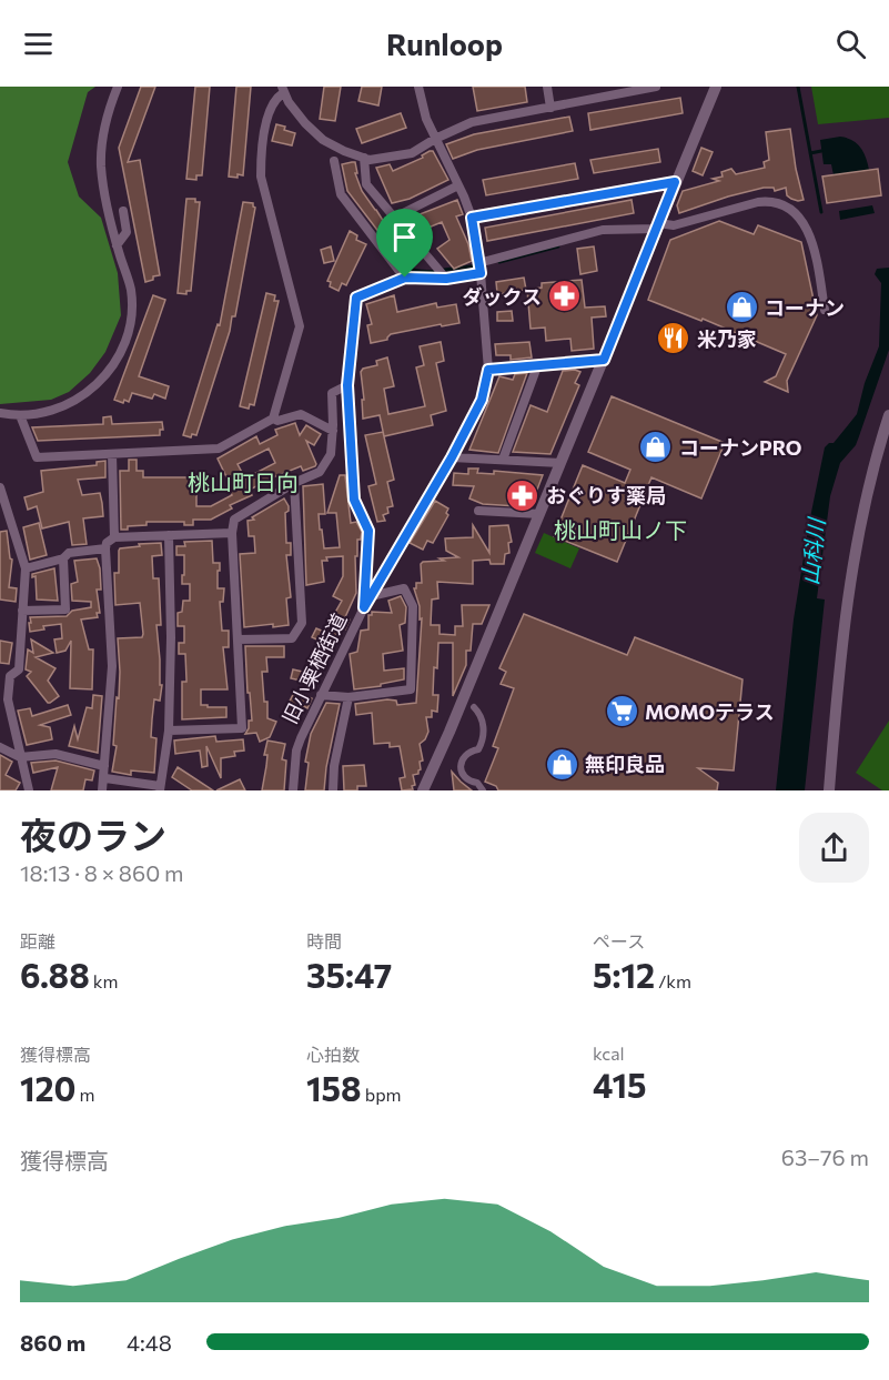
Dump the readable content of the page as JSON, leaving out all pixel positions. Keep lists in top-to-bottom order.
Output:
{
  "streets": {
    "street": ["旧小栗栖街道"]
  },
  "districts": ["桃山町日向", "桃山町山ノ下"],
  "water": ["山科川"],
  "places": {
    "pharmacy": ["ダックス", "おぐりす薬局"],
    "shop": ["コーナン", "コーナンPRO", "無印良品"],
    "restaurant": ["米乃家"],
    "supermarket": ["MOMOテラス"]
  },
  "page": {
    "header": "Runloop",
    "heading": ["夜のラン", "18:13 · 8 × 860 m"],
    "stats": [
      ["距離", "6.88 km"],
      ["時間", "35:47"],
      ["ペース", "5:12 /km"],
      ["獲得標高", "120 m"],
      ["心拍数", "158 bpm"],
      ["kcal", "415"]
    ],
    "chart": ["獲得標高", "63–76 m"],
    "list": [
      {
        "name": "860 m",
        "note": "4:48"
      }
    ]
  }
}
